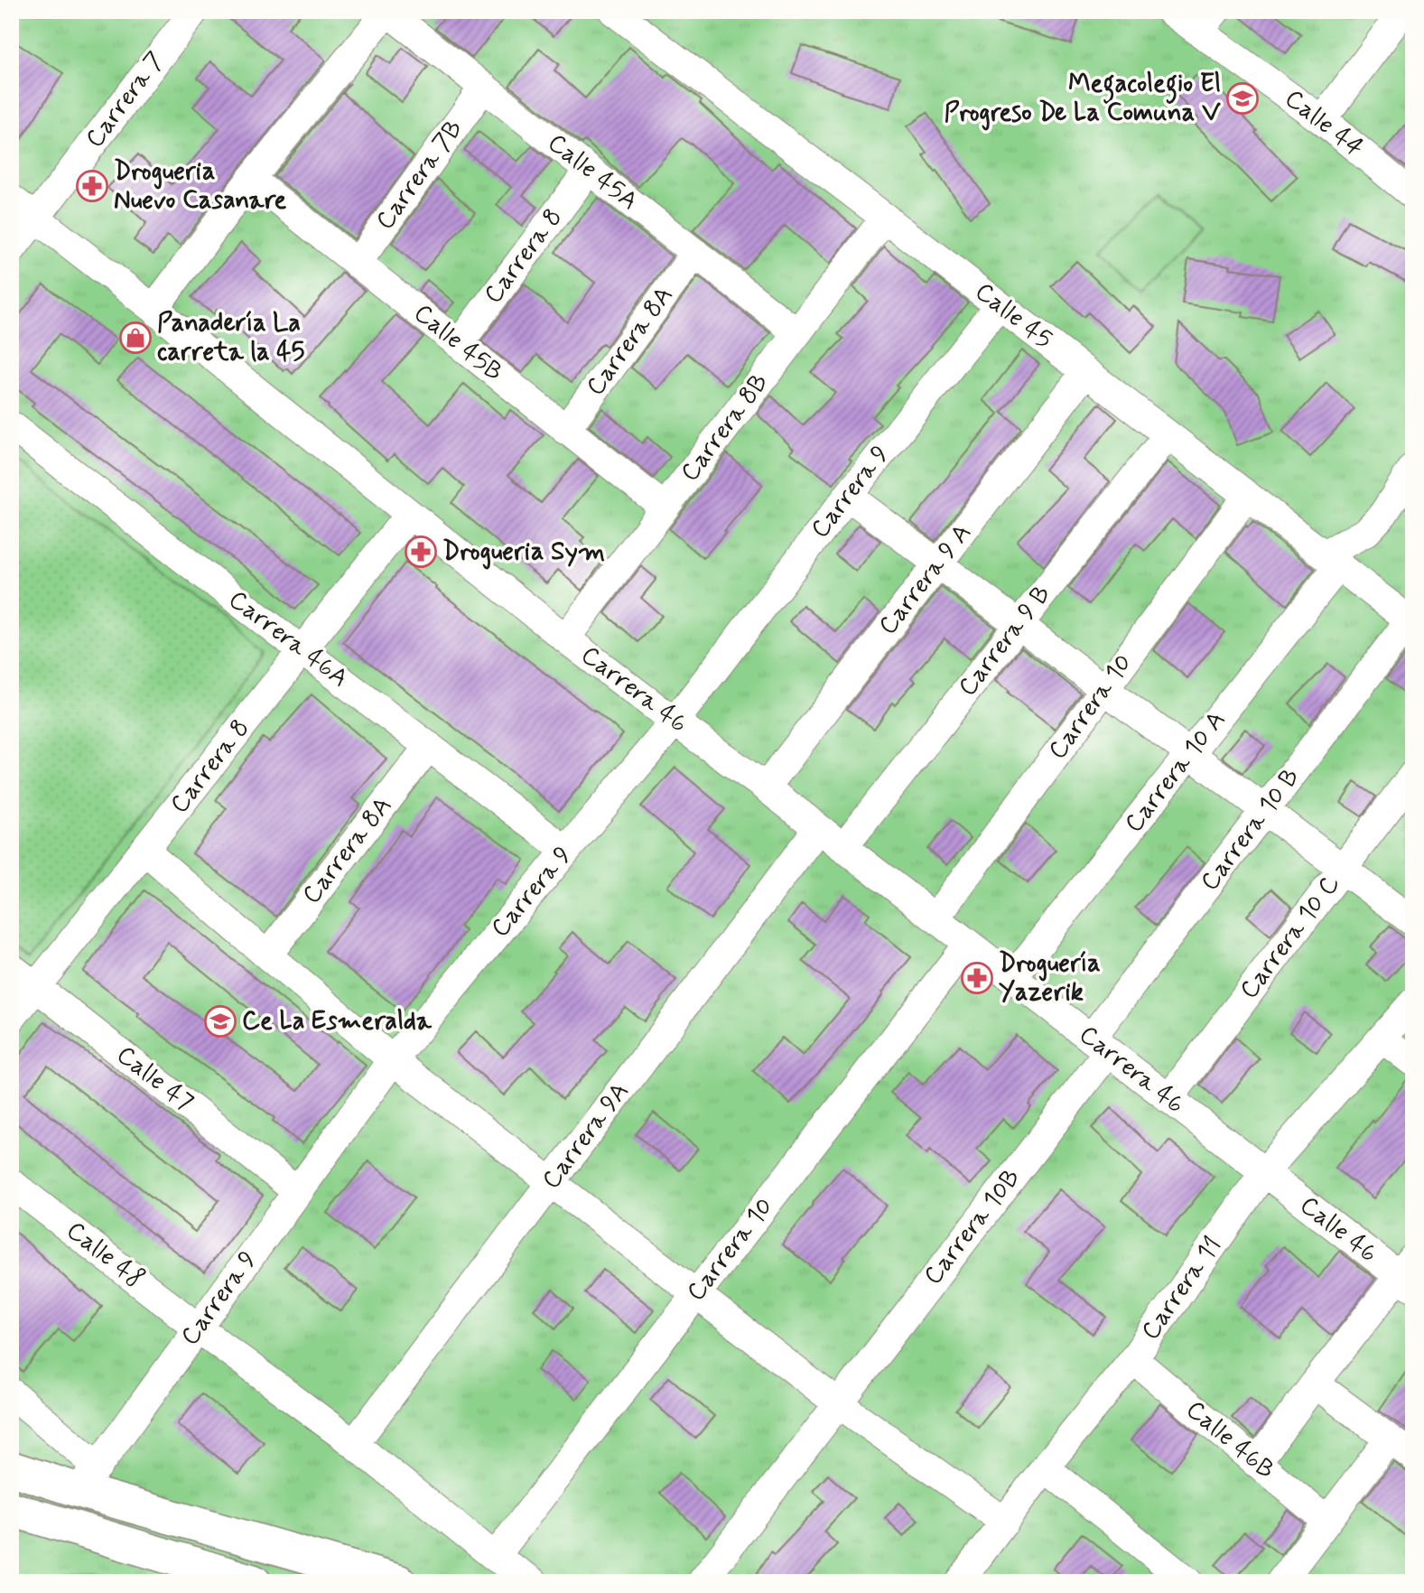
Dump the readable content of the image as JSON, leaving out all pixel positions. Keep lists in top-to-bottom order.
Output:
{
  "streets": {
    "street": [
      "Carrera 7",
      "Calle 44",
      "Calle 45A",
      "Carrera 7B",
      "Carrera 8",
      "Calle 45",
      "Carrera 8A",
      "Calle 45B",
      "Carrera 8B",
      "Carrera 9",
      "Carrera 9 A",
      "Carrera 46A",
      "Carrera 9 B",
      "Carrera 46",
      "Carrera 10",
      "Carrera 10 A",
      "Carrera 10 B",
      "Carrera 10 C",
      "Calle 47",
      "Carrera 9A",
      "Carrera 10B",
      "Calle 46",
      "Calle 48",
      "Carrera 11",
      "Calle 46B"
    ]
  },
  "crossings": [
    ["Carrera 7", "Carrera 46"],
    ["Calle 45A", "Carrera 7B"],
    ["Calle 45A", "Carrera 8"],
    ["Calle 45A", "Carrera 8A"],
    ["Calle 45A", "Carrera 8B"],
    ["Carrera 7B", "Calle 45B"],
    ["Carrera 8", "Calle 45B"],
    ["Carrera 8", "Carrera 46A"],
    ["Carrera 8", "Carrera 46"],
    ["Carrera 8", "Calle 47"],
    ["Calle 45", "Carrera 8B"],
    ["Calle 45", "Carrera 9"],
    ["Calle 45", "Carrera 9 A"],
    ["Calle 45", "Carrera 9 B"],
    ["Calle 45", "Carrera 10"],
    ["Calle 45", "Carrera 10 A"],
    ["Calle 45", "Carrera 10 B"],
    ["Carrera 8A", "Calle 45B"],
    ["Carrera 8A", "Carrera 46A"],
    ["Calle 45B", "Carrera 8B"],
    ["Carrera 8B", "Carrera 46"],
    ["Carrera 9", "Carrera 46A"],
    ["Carrera 9", "Carrera 46"],
    ["Carrera 9", "Calle 47"],
    ["Carrera 9", "Calle 48"],
    ["Carrera 9 A", "Carrera 46"],
    ["Carrera 9 B", "Carrera 46"],
    ["Carrera 46", "Carrera 10"],
    ["Carrera 46", "Carrera 10 A"],
    ["Carrera 46", "Carrera 10 B"],
    ["Carrera 46", "Carrera 10 C"],
    ["Carrera 46", "Carrera 9A"],
    ["Carrera 46", "Carrera 10B"],
    ["Carrera 46", "Calle 46"],
    ["Carrera 46", "Carrera 11"],
    ["Carrera 10", "Calle 48"],
    ["Carrera 10 B", "Carrera 10B"],
    ["Carrera 9A", "Calle 48"],
    ["Calle 46", "Carrera 11"],
    ["Carrera 11", "Calle 46B"]
  ],
  "places": {
    "school or university": ["Megacolegio El Progreso De La Comuna V", "Ce La Esmeralda"],
    "pharmacy": ["Drogueria Nuevo Casanare", "Drogueria Sym", "Droguería Yazerik"],
    "shop": ["Panadería La carreta la 45"]
  }
}
